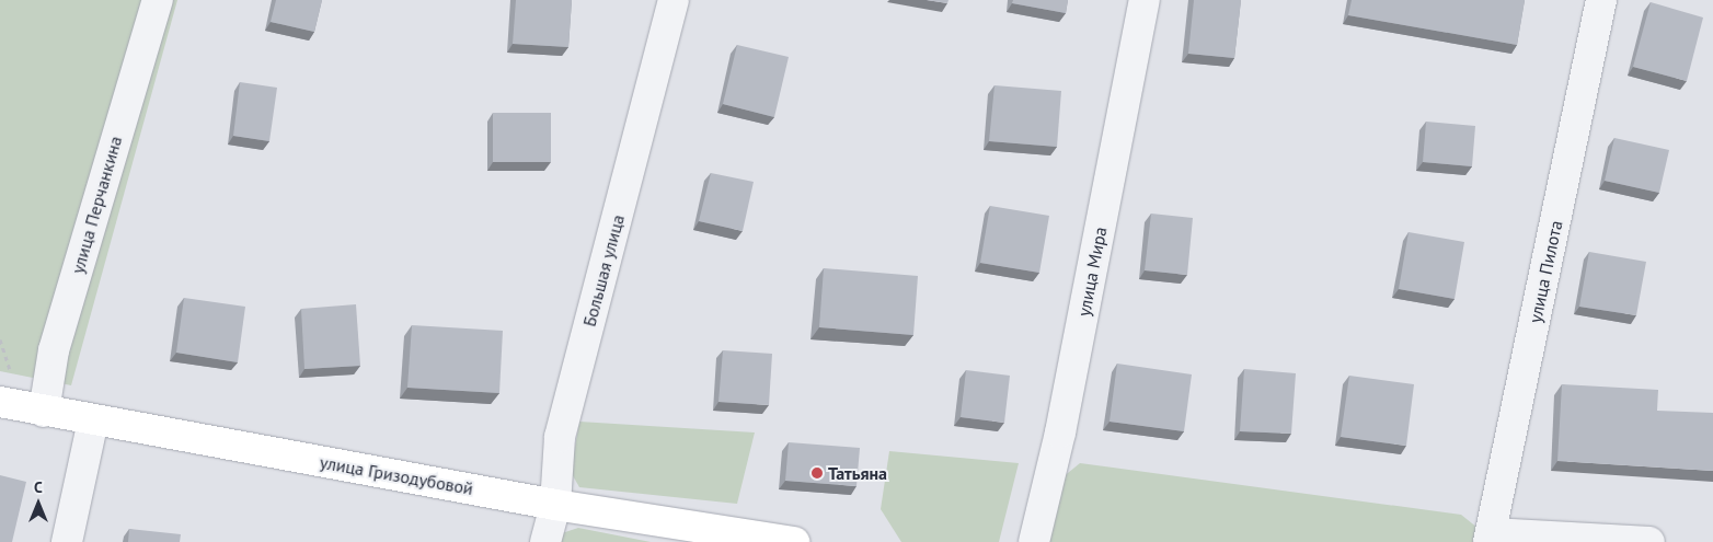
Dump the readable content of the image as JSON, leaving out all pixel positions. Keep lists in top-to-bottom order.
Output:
{
  "streets": {
    "street": [
      "улица Перчанкина",
      "Большая улица",
      "улица Мира",
      "улица Пилота",
      "улица Гризодубовой"
    ]
  },
  "crossings": [
    ["улица Перчанкина", "улица Гризодубовой"],
    ["Большая улица", "улица Гризодубовой"]
  ],
  "places": ["Татьяна"],
  "north": "top"
}
